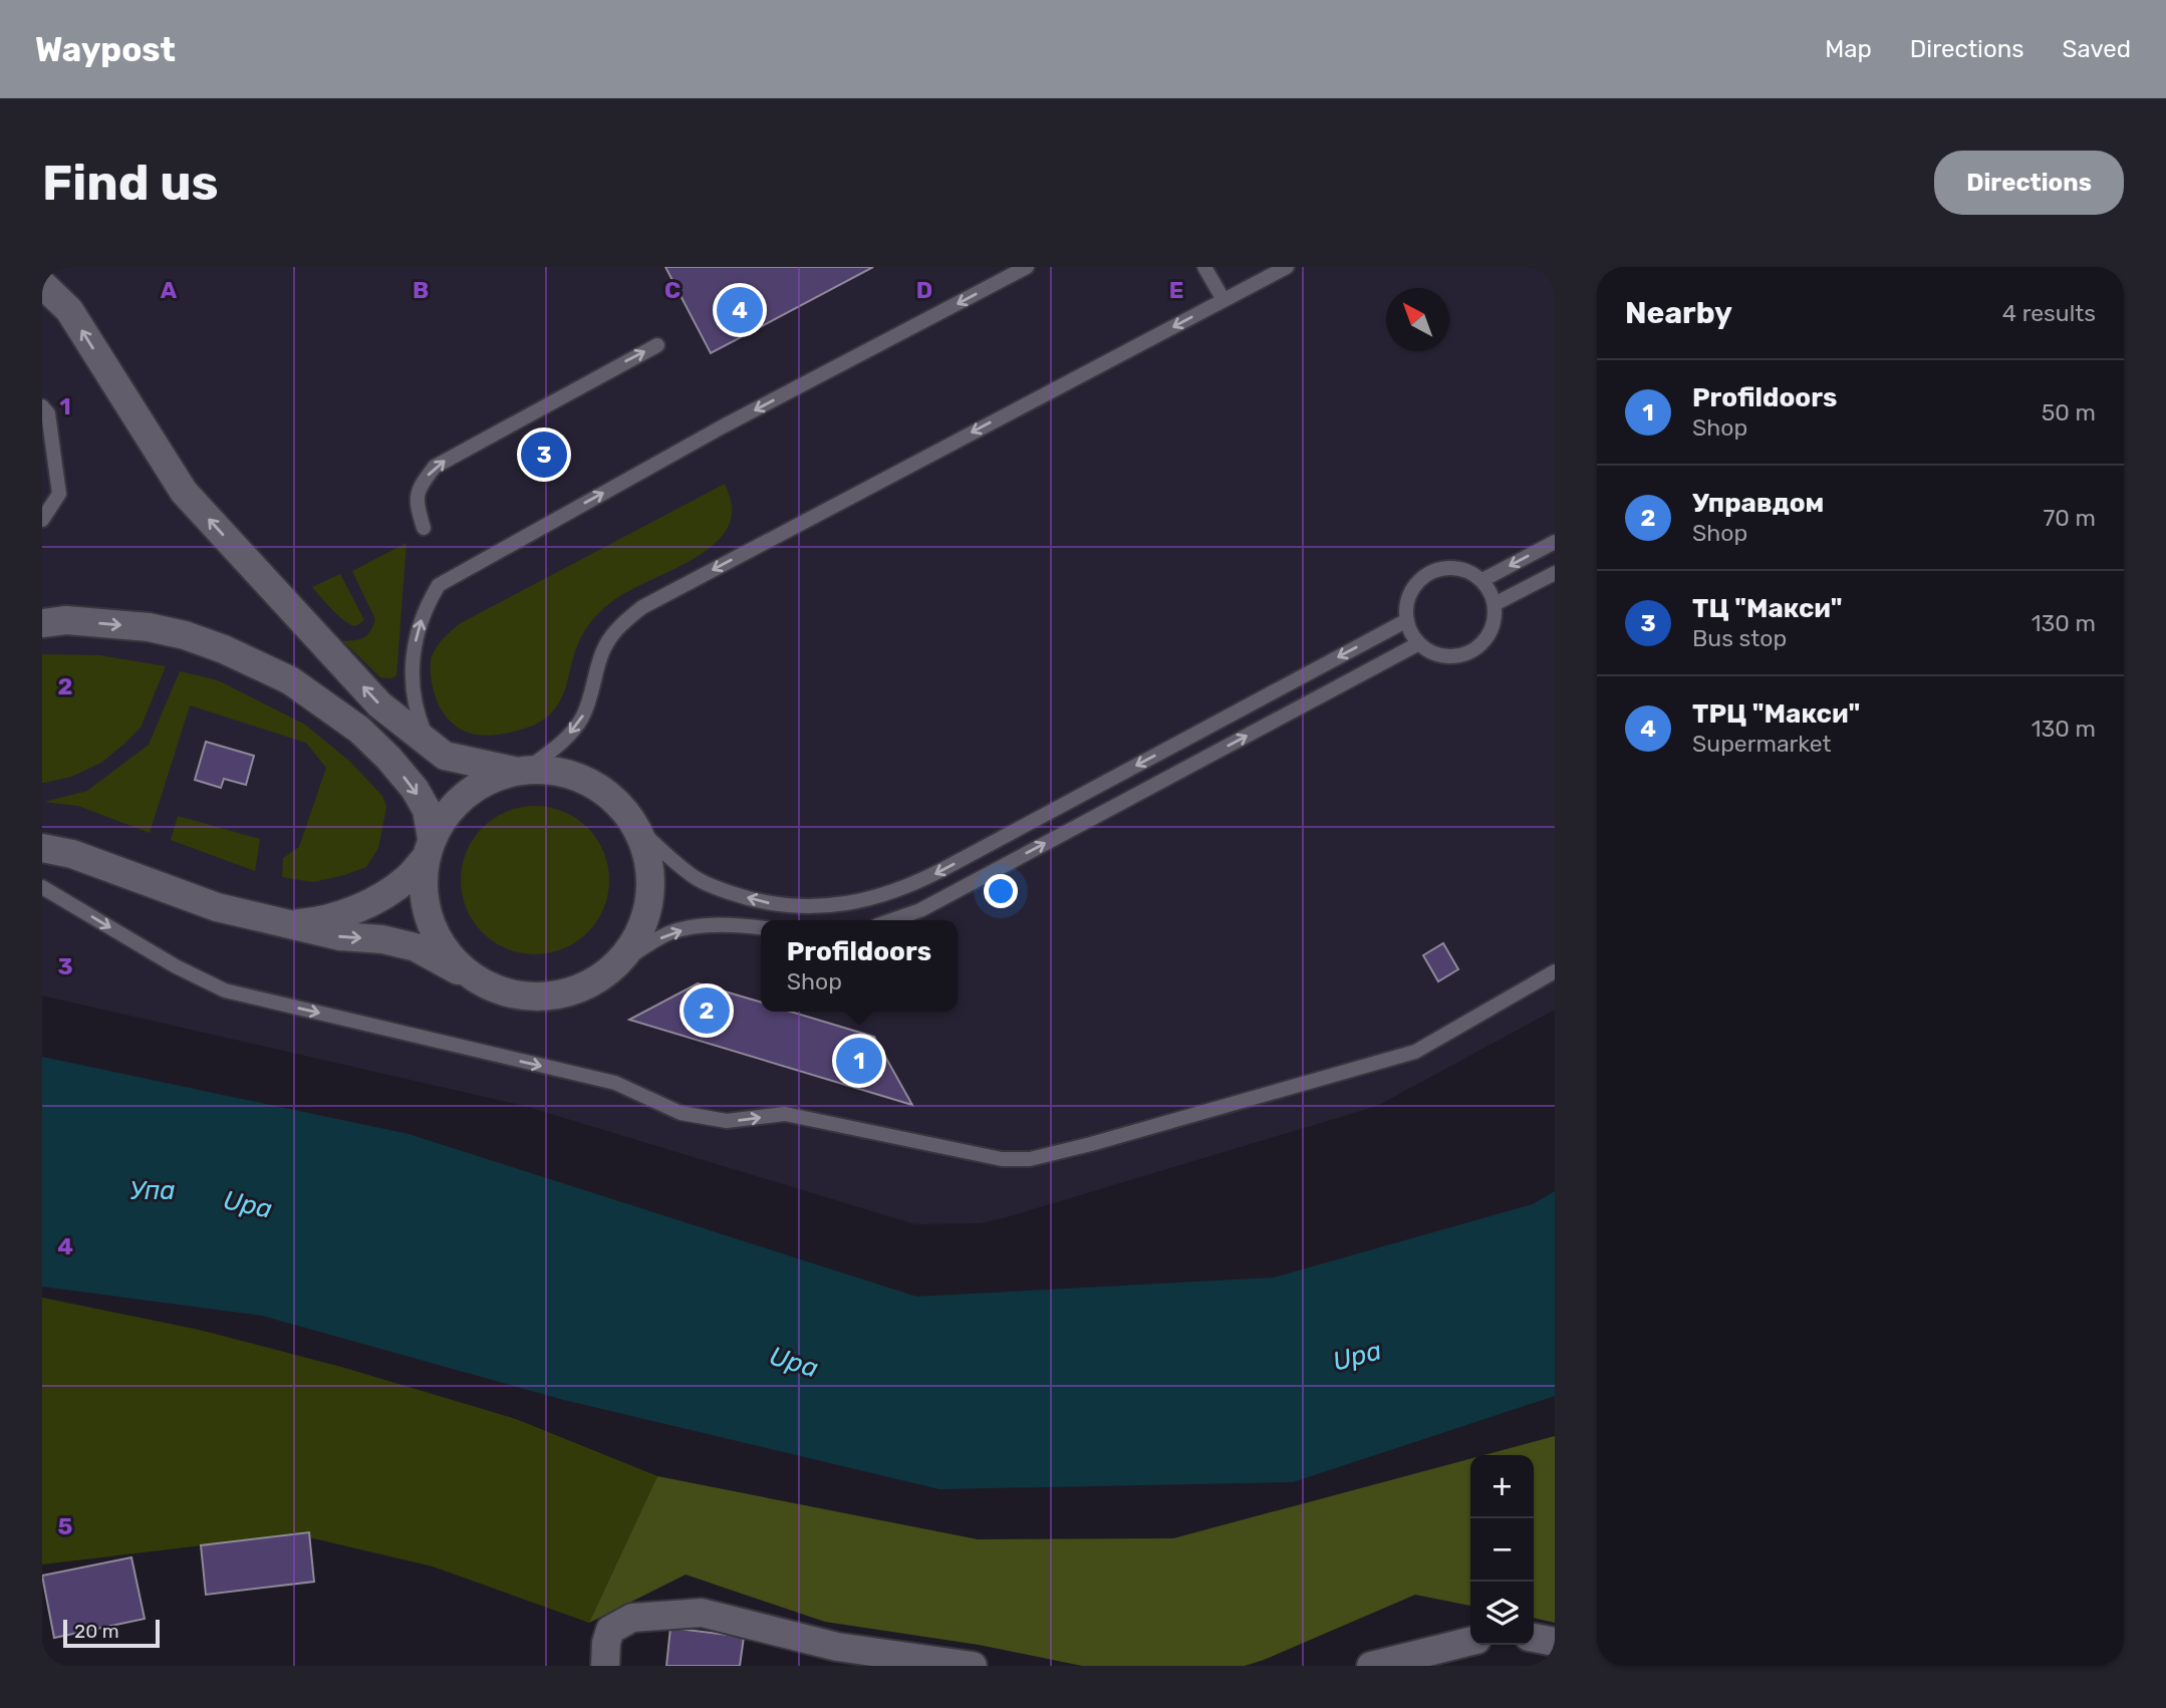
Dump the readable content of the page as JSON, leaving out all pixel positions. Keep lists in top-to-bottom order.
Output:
{
  "water": ["Упа", "Upa"],
  "scale_bar": "20 m",
  "north": "top left",
  "page": {
    "header": "Waypost",
    "nav": ["Map", "Directions", "Saved"],
    "buttons": "Directions",
    "title": "Find us",
    "heading": ["Nearby", "4 results"],
    "pins": [
      "4",
      "3",
      "2",
      "1"
    ],
    "list": [
      {
        "mark": "1",
        "name": "Profildoors",
        "note": "Shop",
        "value": "50 m"
      },
      {
        "mark": "2",
        "name": "Управдом",
        "note": "Shop",
        "value": "70 m"
      },
      {
        "mark": "3",
        "name": "ТЦ \"Макси\"",
        "note": "Bus stop",
        "value": "130 m"
      },
      {
        "mark": "4",
        "name": "ТРЦ \"Макси\"",
        "note": "Supermarket",
        "value": "130 m"
      }
    ],
    "popup": ["Profildoors", "Shop"],
    "map_buttons": ["+", "−"],
    "scale": "20 m"
  },
  "grid": {
    "columns": [
      "A",
      "B",
      "C",
      "D",
      "E"
    ],
    "rows": [
      "1",
      "2",
      "3",
      "4",
      "5"
    ]
  }
}
